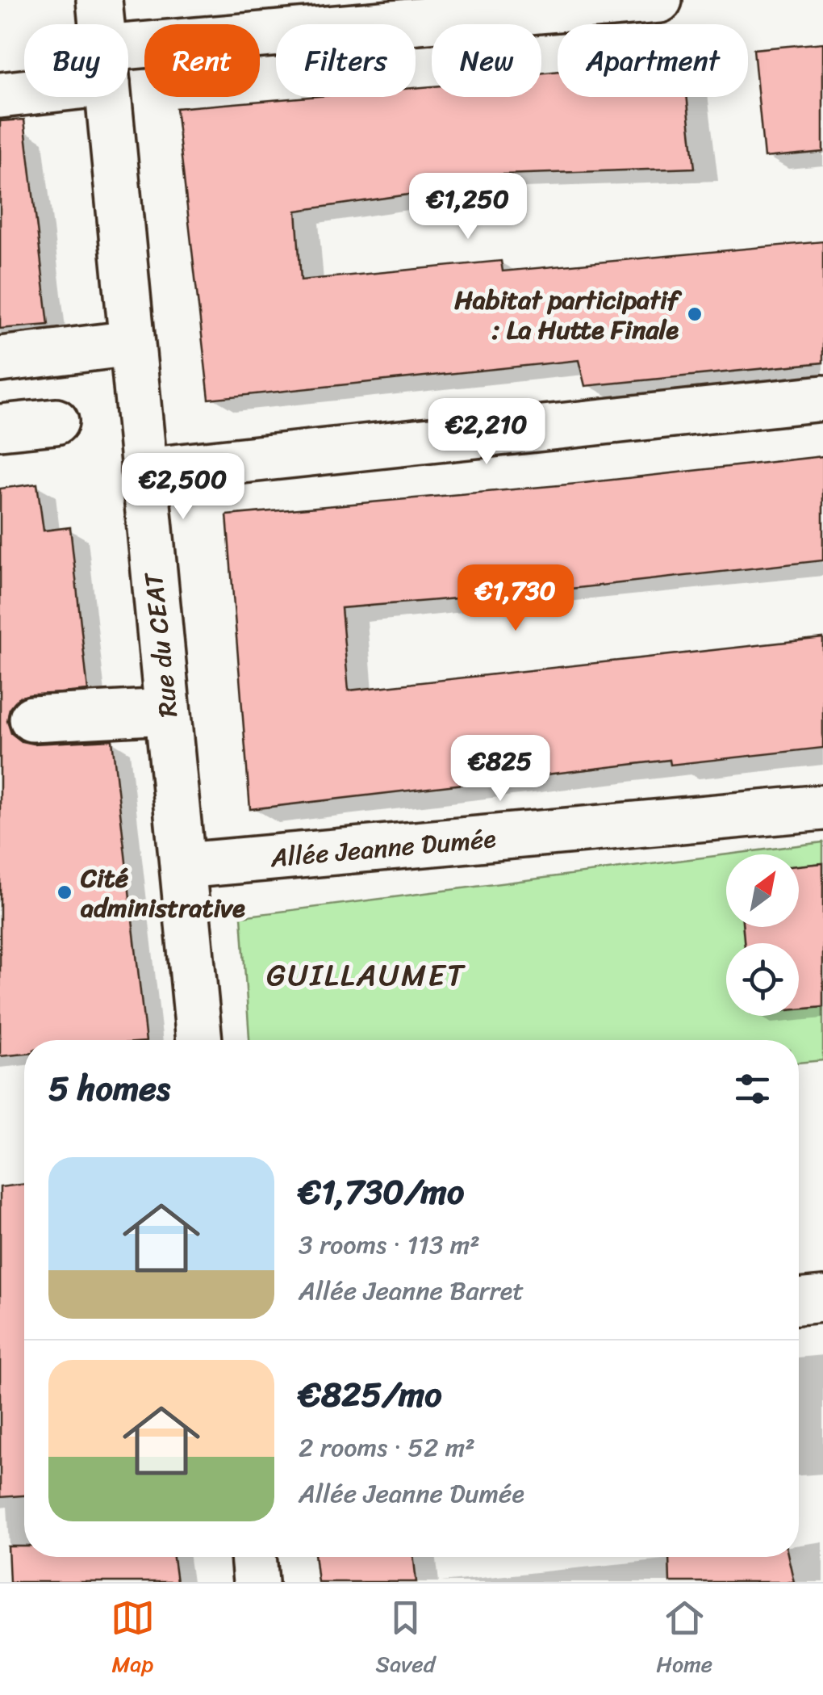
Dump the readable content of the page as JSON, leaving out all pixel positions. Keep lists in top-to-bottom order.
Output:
{
  "streets": {
    "street": ["Rue du CEAT", "Allée Jeanne Dumée"]
  },
  "crossings": [
    ["Rue du CEAT", "Allée Jeanne Dumée"]
  ],
  "districts": ["GUILLAUMET"],
  "places": ["Habitat participatif : La Hutte Finale", "Cité administrative"],
  "north": "top right",
  "page": {
    "chip": [
      "Buy",
      "Rent",
      "Filters",
      "New",
      "Apartment"
    ],
    "price": [
      "€1,250",
      "€2,210",
      "€2,500",
      "€1,730",
      "€825"
    ],
    "heading": "5 homes",
    "list": [
      {
        "name": "€1,730/mo",
        "note": "3 rooms · 113 m² · Allée Jeanne Barret"
      },
      {
        "name": "€825/mo",
        "note": "2 rooms · 52 m² · Allée Jeanne Dumée"
      }
    ],
    "tabs": ["Map", "Saved", "Home"]
  }
}
